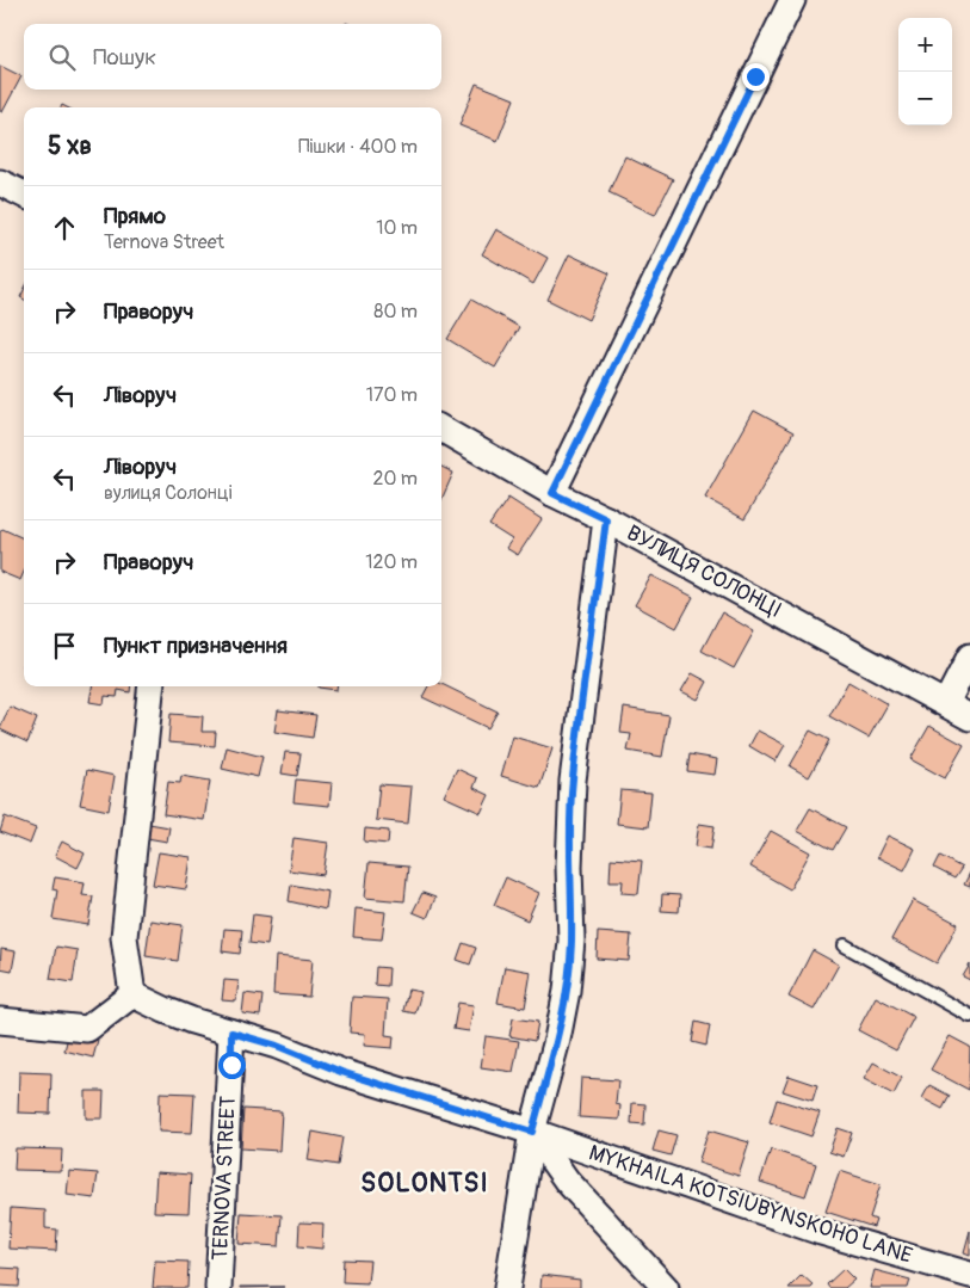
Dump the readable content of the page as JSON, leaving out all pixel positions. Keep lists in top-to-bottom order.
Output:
{
  "streets": {
    "street": ["ВУЛИЦЯ СОЛОНЦІ", "TERNOVA STREET", "MYKHAILA KOTSIUBYNSKOHO LANE"]
  },
  "crossings": [
    ["TERNOVA STREET", "MYKHAILA KOTSIUBYNSKOHO LANE"]
  ],
  "districts": ["SOLONTSI"],
  "page": {
    "map_buttons": ["+", "−"],
    "search": "Пошук",
    "heading": ["5 хв", "Пішки · 400 m"],
    "list": [
      ["Прямо", "Ternova Street", "10 m"],
      ["Праворуч", "80 m"],
      ["Ліворуч", "170 m"],
      ["Ліворуч", "вулиця Солонці", "20 m"],
      ["Праворуч", "120 m"],
      "Пункт призначення"
    ]
  }
}
